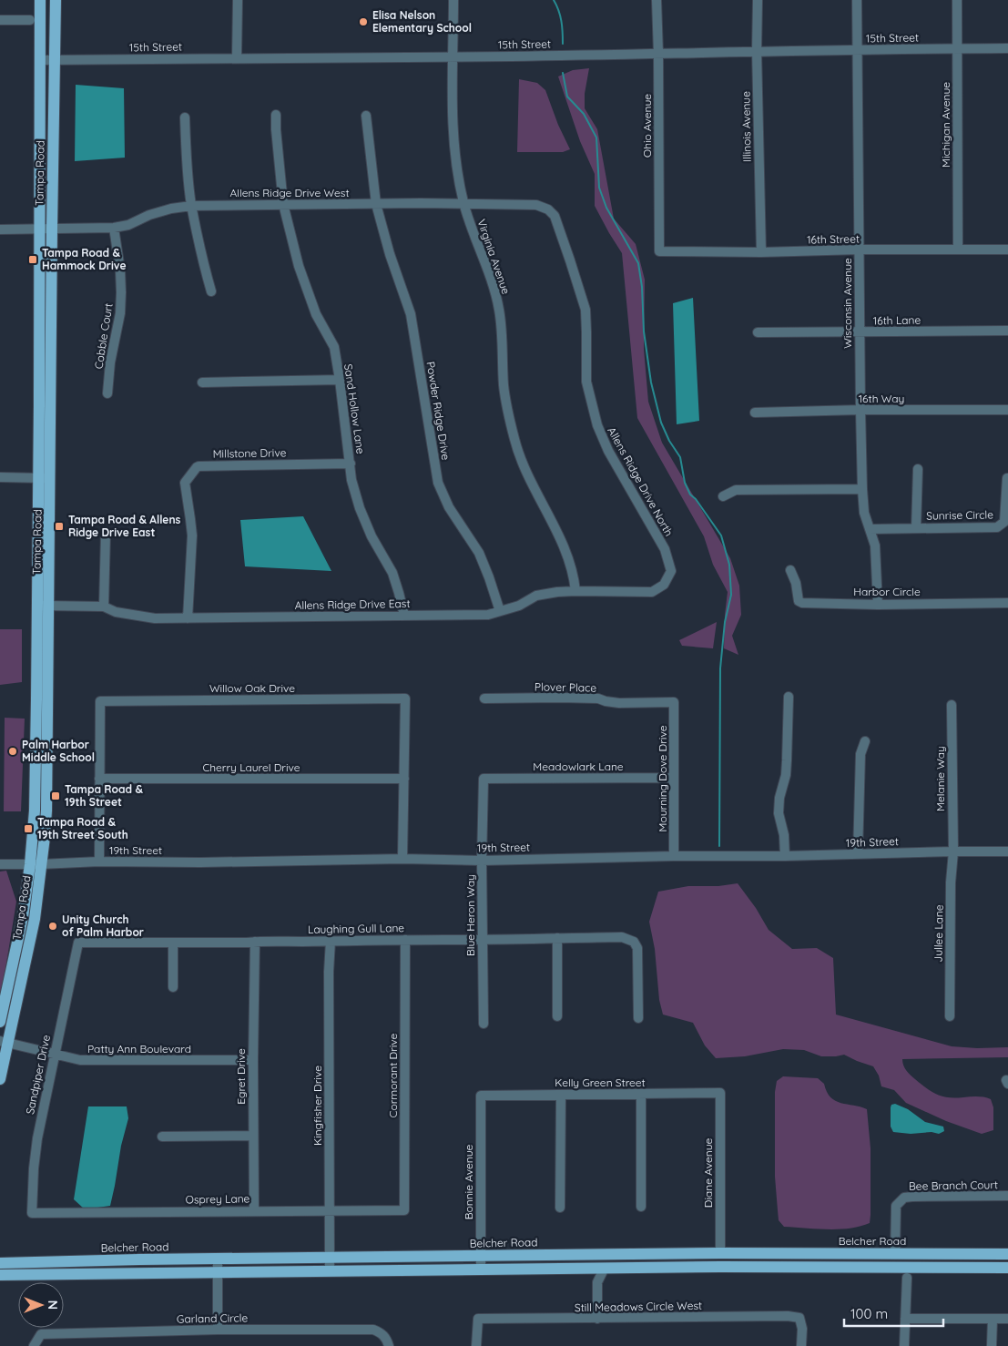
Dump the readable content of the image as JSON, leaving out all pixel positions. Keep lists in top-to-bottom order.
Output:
{
  "streets": {
    "main road": ["Tampa Road", "Belcher Road"],
    "street": [
      "15th Street",
      "Michigan Avenue",
      "Ohio Avenue",
      "Illinois Avenue",
      "Allens Ridge Drive West",
      "16th Street",
      "Virginia Avenue",
      "Wisconsin Avenue",
      "16th Lane",
      "Cobble Court",
      "16th Way",
      "Sand Hollow Lane",
      "Powder Ridge Drive",
      "Millstone Drive",
      "Allens Ridge Drive North",
      "Sunrise Circle",
      "Harbor Circle",
      "Allens Ridge Drive East",
      "Plover Place",
      "Willow Oak Drive",
      "Meadowlark Lane",
      "Cherry Laurel Drive",
      "Mourning Dove Drive",
      "Melanie Way",
      "19th Street",
      "Blue Heron Way",
      "Laughing Gull Lane",
      "Jullee Lane",
      "Patty Ann Boulevard",
      "Sandpiper Drive",
      "Cormorant Drive",
      "Egret Drive",
      "Kelly Green Street",
      "Kingfisher Drive",
      "Diane Avenue",
      "Bonnie Avenue",
      "Bee Branch Court",
      "Osprey Lane",
      "Still Meadows Circle West",
      "Garland Circle"
    ]
  },
  "crossings": [
    ["15th Street", "Michigan Avenue"],
    ["15th Street", "Ohio Avenue"],
    ["15th Street", "Illinois Avenue"],
    ["15th Street", "Tampa Road"],
    ["15th Street", "Virginia Avenue"],
    ["15th Street", "Wisconsin Avenue"],
    ["Michigan Avenue", "16th Street"],
    ["Ohio Avenue", "16th Street"],
    ["Illinois Avenue", "16th Street"],
    ["Tampa Road", "Allens Ridge Drive West"],
    ["Tampa Road", "Allens Ridge Drive East"],
    ["Tampa Road", "19th Street"],
    ["Tampa Road", "Patty Ann Boulevard"],
    ["Allens Ridge Drive West", "Virginia Avenue"],
    ["Allens Ridge Drive West", "Cobble Court"],
    ["Allens Ridge Drive West", "Sand Hollow Lane"],
    ["Allens Ridge Drive West", "Powder Ridge Drive"],
    ["Allens Ridge Drive West", "Allens Ridge Drive North"],
    ["16th Street", "Wisconsin Avenue"],
    ["Virginia Avenue", "Allens Ridge Drive East"],
    ["Wisconsin Avenue", "16th Lane"],
    ["Wisconsin Avenue", "16th Way"],
    ["Wisconsin Avenue", "Sunrise Circle"],
    ["Wisconsin Avenue", "Harbor Circle"],
    ["Sand Hollow Lane", "Millstone Drive"],
    ["Sand Hollow Lane", "Allens Ridge Drive East"],
    ["Powder Ridge Drive", "Allens Ridge Drive East"],
    ["Millstone Drive", "Allens Ridge Drive East"],
    ["Allens Ridge Drive North", "Allens Ridge Drive East"],
    ["Plover Place", "Mourning Dove Drive"],
    ["Willow Oak Drive", "Cherry Laurel Drive"],
    ["Willow Oak Drive", "19th Street"],
    ["Meadowlark Lane", "Mourning Dove Drive"],
    ["Meadowlark Lane", "Blue Heron Way"],
    ["Mourning Dove Drive", "19th Street"],
    ["Melanie Way", "19th Street"],
    ["Melanie Way", "Jullee Lane"],
    ["19th Street", "Blue Heron Way"],
    ["19th Street", "Jullee Lane"],
    ["Blue Heron Way", "Laughing Gull Lane"],
    ["Laughing Gull Lane", "Sandpiper Drive"],
    ["Laughing Gull Lane", "Cormorant Drive"],
    ["Laughing Gull Lane", "Egret Drive"],
    ["Laughing Gull Lane", "Kingfisher Drive"],
    ["Patty Ann Boulevard", "Sandpiper Drive"],
    ["Patty Ann Boulevard", "Egret Drive"],
    ["Sandpiper Drive", "Osprey Lane"],
    ["Cormorant Drive", "Osprey Lane"],
    ["Egret Drive", "Osprey Lane"],
    ["Kelly Green Street", "Diane Avenue"],
    ["Kelly Green Street", "Bonnie Avenue"],
    ["Kingfisher Drive", "Osprey Lane"],
    ["Kingfisher Drive", "Belcher Road"],
    ["Diane Avenue", "Belcher Road"],
    ["Bonnie Avenue", "Belcher Road"],
    ["Bee Branch Court", "Belcher Road"]
  ],
  "places": {
    "other": ["Elisa Nelson Elementary School", "Palm Harbor Middle School", "Unity Church of Palm Harbor"],
    "transit": [
      "Tampa Road & Hammock Drive",
      "Tampa Road & Allens Ridge Drive East",
      "Tampa Road & 19th Street",
      "Tampa Road & 19th Street South"
    ]
  },
  "scale_bar": "100 m",
  "north": "right"
}
